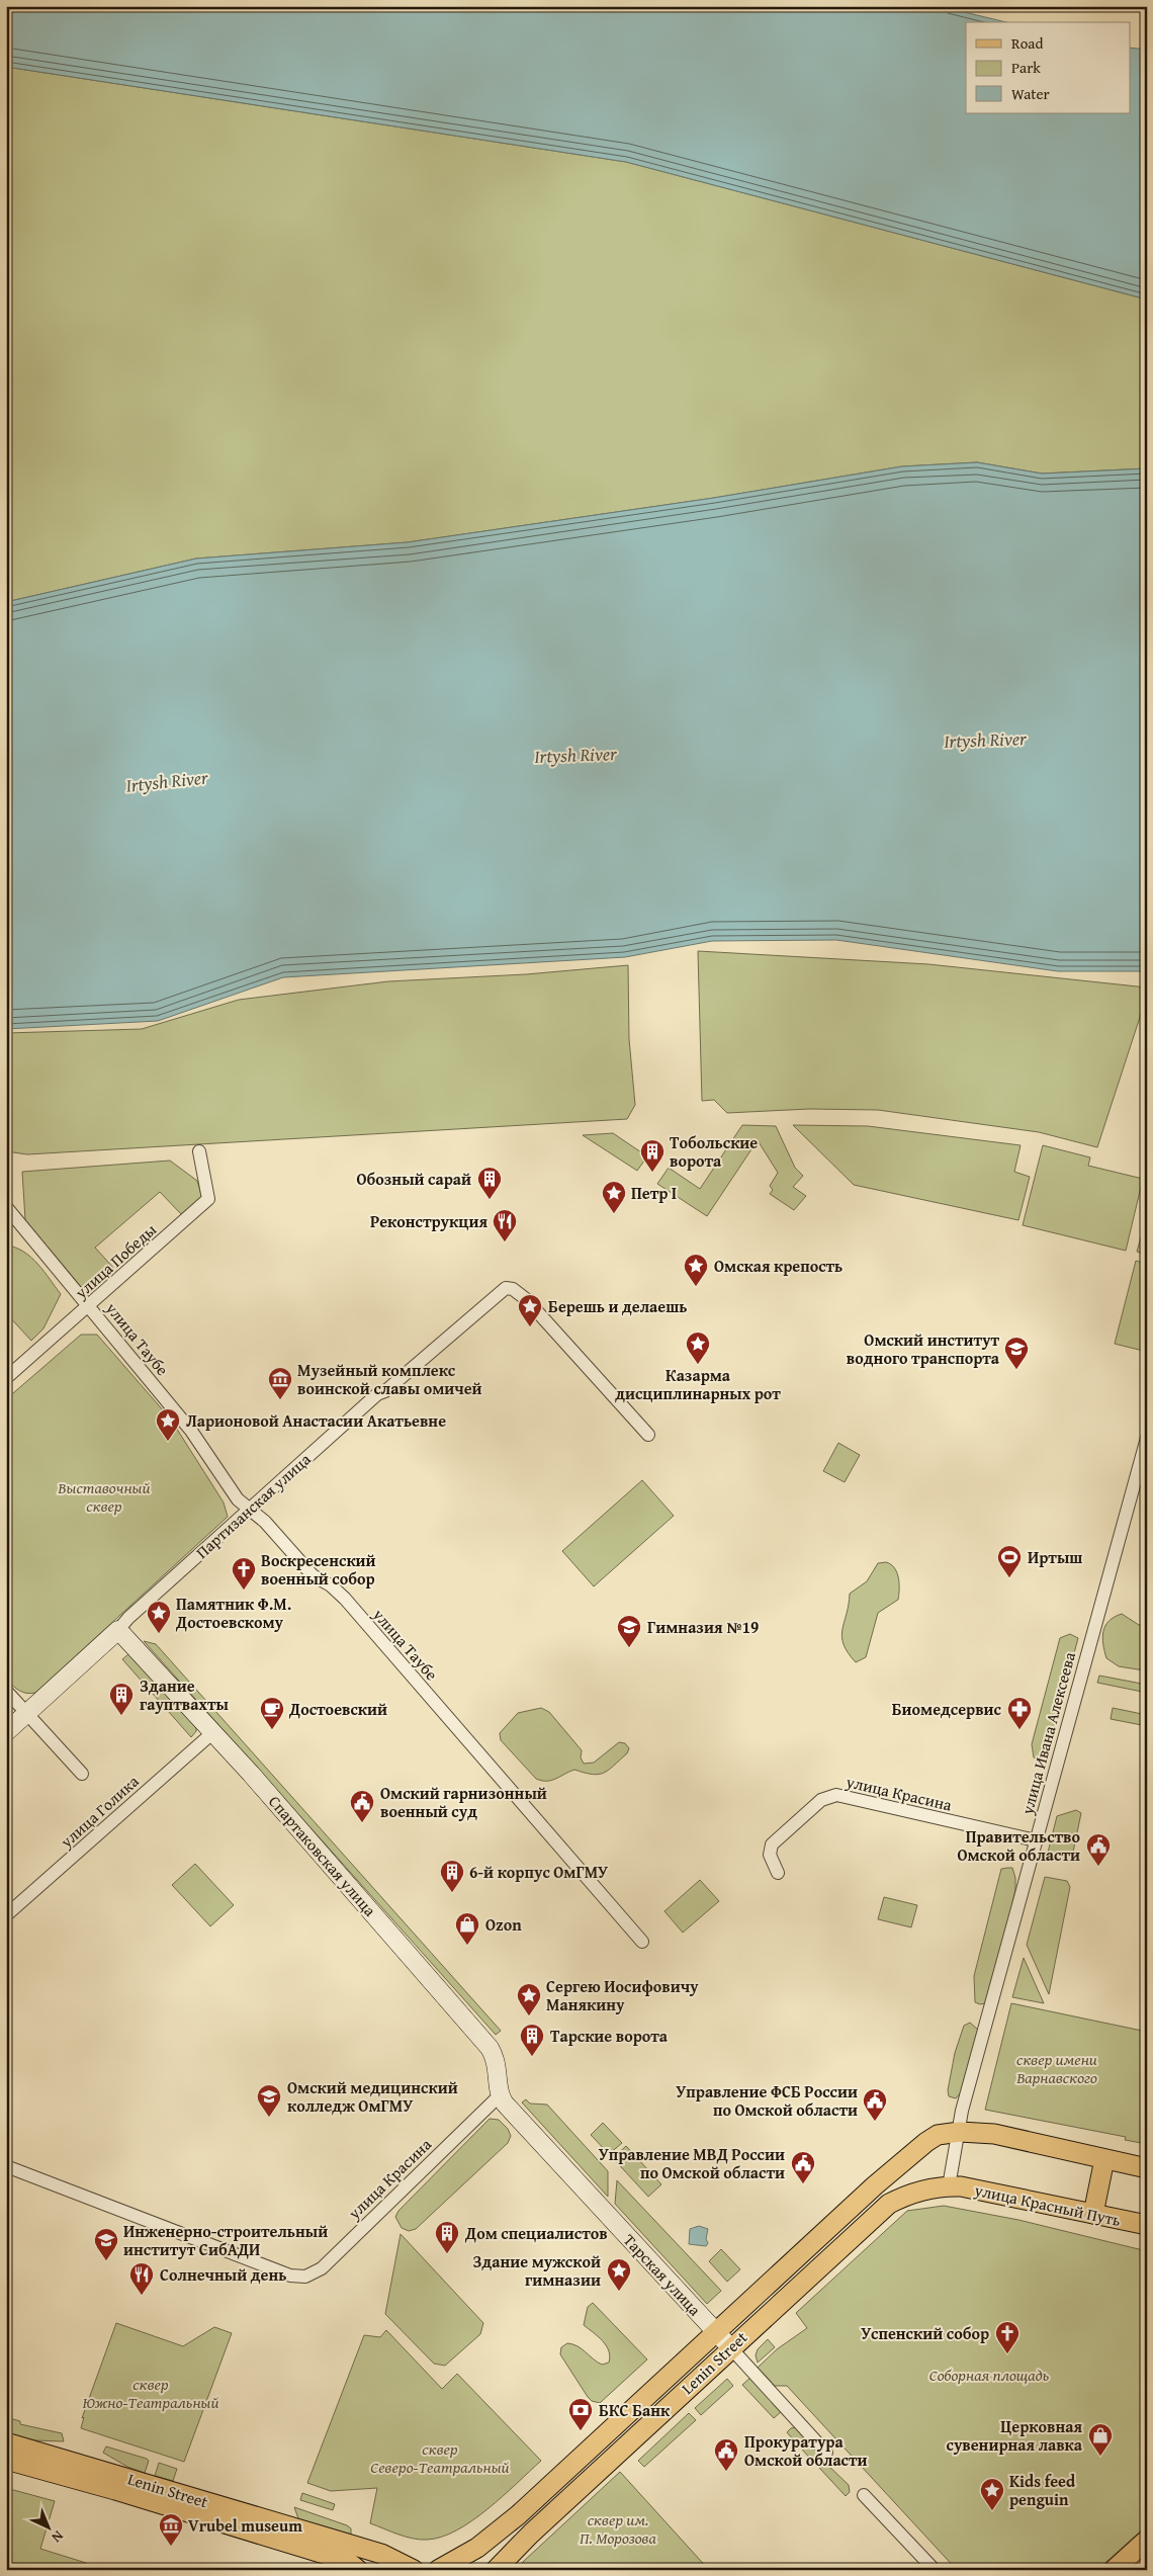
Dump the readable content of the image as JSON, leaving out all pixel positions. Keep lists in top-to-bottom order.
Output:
{
  "streets": {
    "main road": ["улица Красный Путь", "Lenin Street"],
    "street": [
      "улица Победы",
      "улица Таубе",
      "Партизанская улица",
      "улица Ивана Алексеева",
      "улица Красина",
      "улица Голика",
      "Спартаковская улица",
      "Тарская улица"
    ]
  },
  "crossings": [
    ["улица Победы", "улица Таубе"],
    ["улица Таубе", "Партизанская улица"],
    ["Партизанская улица", "Спартаковская улица"],
    ["улица Ивана Алексеева", "улица Красина"],
    ["улица Ивана Алексеева", "улица Красный Путь"],
    ["улица Ивана Алексеева", "Lenin Street"],
    ["улица Красина", "Спартаковская улица"],
    ["улица Красина", "Тарская улица"],
    ["улица Голика", "Спартаковская улица"],
    ["Спартаковская улица", "Тарская улица"],
    ["улица Красный Путь", "Lenin Street"],
    ["Тарская улица", "Lenin Street"]
  ],
  "water": ["Irtysh River"],
  "parks": [
    "Выставочный сквер",
    "сквер имени Варнавского",
    "Соборная площадь",
    "сквер Южно-Театральный",
    "сквер Северо-Театральный",
    "сквер им. П. Морозова"
  ],
  "places": {
    "building": [
      "Тобольские ворота",
      "Обозный сарай",
      "Здание гауптвахты",
      "6-й корпус ОмГМУ",
      "Тарские ворота",
      "Дом специалистов"
    ],
    "place": [
      "Петр I",
      "Омская крепость",
      "Берешь и делаешь",
      "Казарма дисциплинарных рот",
      "Ларионовой Анастасии Акатьевне",
      "Памятник Ф.М. Достоевскому",
      "Сергею Иосифовичу Манякину",
      "Здание мужской гимназии",
      "Kids feed penguin"
    ],
    "restaurant": ["Реконструкция", "Солнечный день"],
    "school or university": [
      "Омский институт водного транспорта",
      "Гимназия №19",
      "Омский медицинский колледж ОмГМУ",
      "Инженерно-строительный институт СибАДИ"
    ],
    "museum": ["Музейный комплекс воинской славы омичей", "Vrubel museum"],
    "sports": ["Иртыш"],
    "church": ["Воскресенский военный собор", "Успенский собор"],
    "cafe": ["Достоевский"],
    "pharmacy": ["Биомедсервис"],
    "public building": [
      "Омский гарнизонный военный суд",
      "Правительство Омской области",
      "Управление ФСБ России по Омской области",
      "Управление МВД России по Омской области",
      "Прокуратура Омской области"
    ],
    "shop": ["Ozon", "Церковная сувенирная лавка"],
    "bank": ["БКС Банк"]
  },
  "legend": ["Road", "Park", "Water"],
  "north": "bottom right"
}
